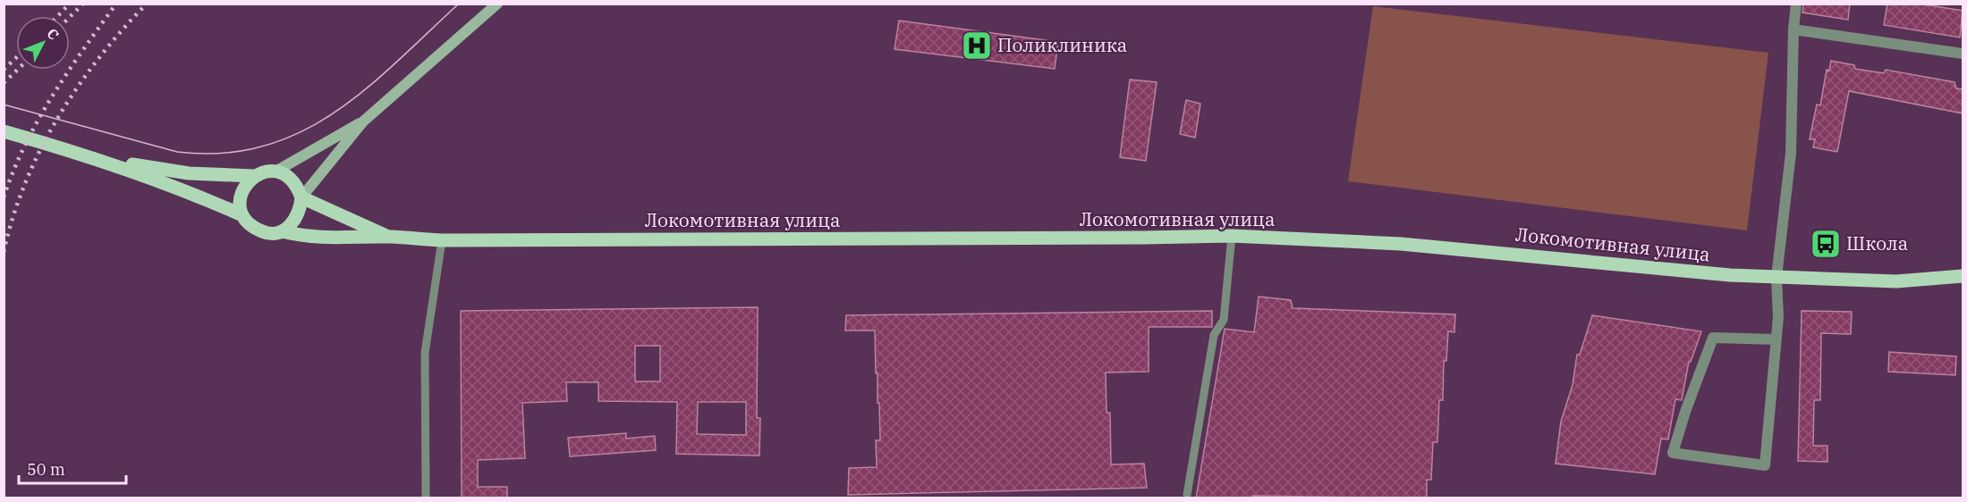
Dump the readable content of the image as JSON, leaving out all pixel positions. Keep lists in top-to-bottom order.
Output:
{
  "streets": {
    "main road": ["Локомотивная улица"]
  },
  "places": {
    "hospital": ["Поликлиника"],
    "bus stop": ["Школа"]
  },
  "scale_bar": "50 m",
  "north": "top right"
}
